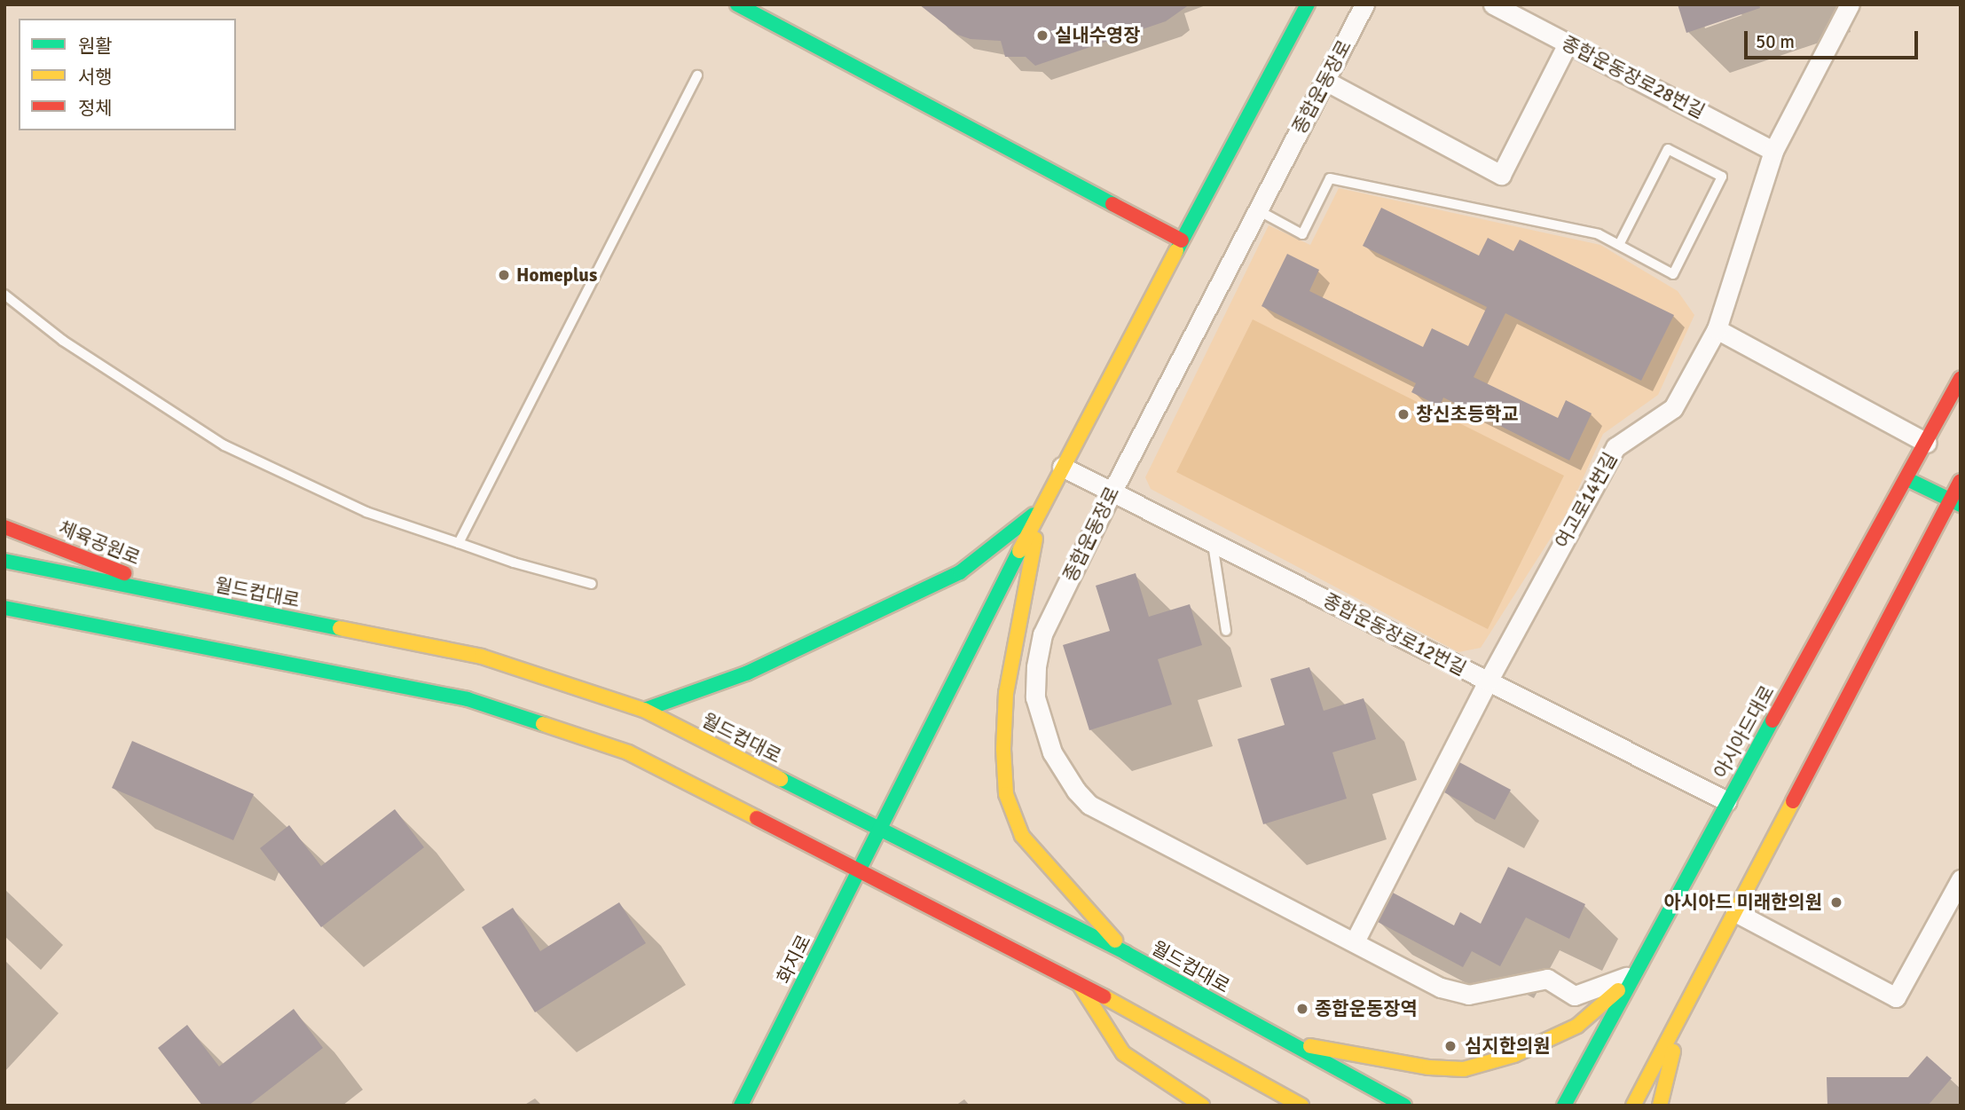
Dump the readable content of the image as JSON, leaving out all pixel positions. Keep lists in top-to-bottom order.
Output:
{
  "streets": {
    "main road": [
      "체육공원로",
      "월드컵대로",
      "아시아드대로",
      "화지로"
    ],
    "street": [
      "종합운동장로28번길",
      "종합운동장로",
      "여고로14번길",
      "종합운동장로12번길"
    ]
  },
  "crossings": [
    ["종합운동장로28번길", "여고로14번길"],
    ["종합운동장로", "여고로14번길"],
    ["종합운동장로", "종합운동장로12번길"],
    ["종합운동장로", "아시아드대로"],
    ["여고로14번길", "종합운동장로12번길"],
    ["체육공원로", "월드컵대로"],
    ["월드컵대로", "화지로"],
    ["종합운동장로12번길", "아시아드대로"]
  ],
  "places": [
    "실내수영장",
    "Homeplus",
    "창신초등학교",
    "아시아드 미래한의원",
    "종합운동장역",
    "심지한의원"
  ],
  "legend": ["원활", "서행", "정체"],
  "scale_bar": "50 m"
}
